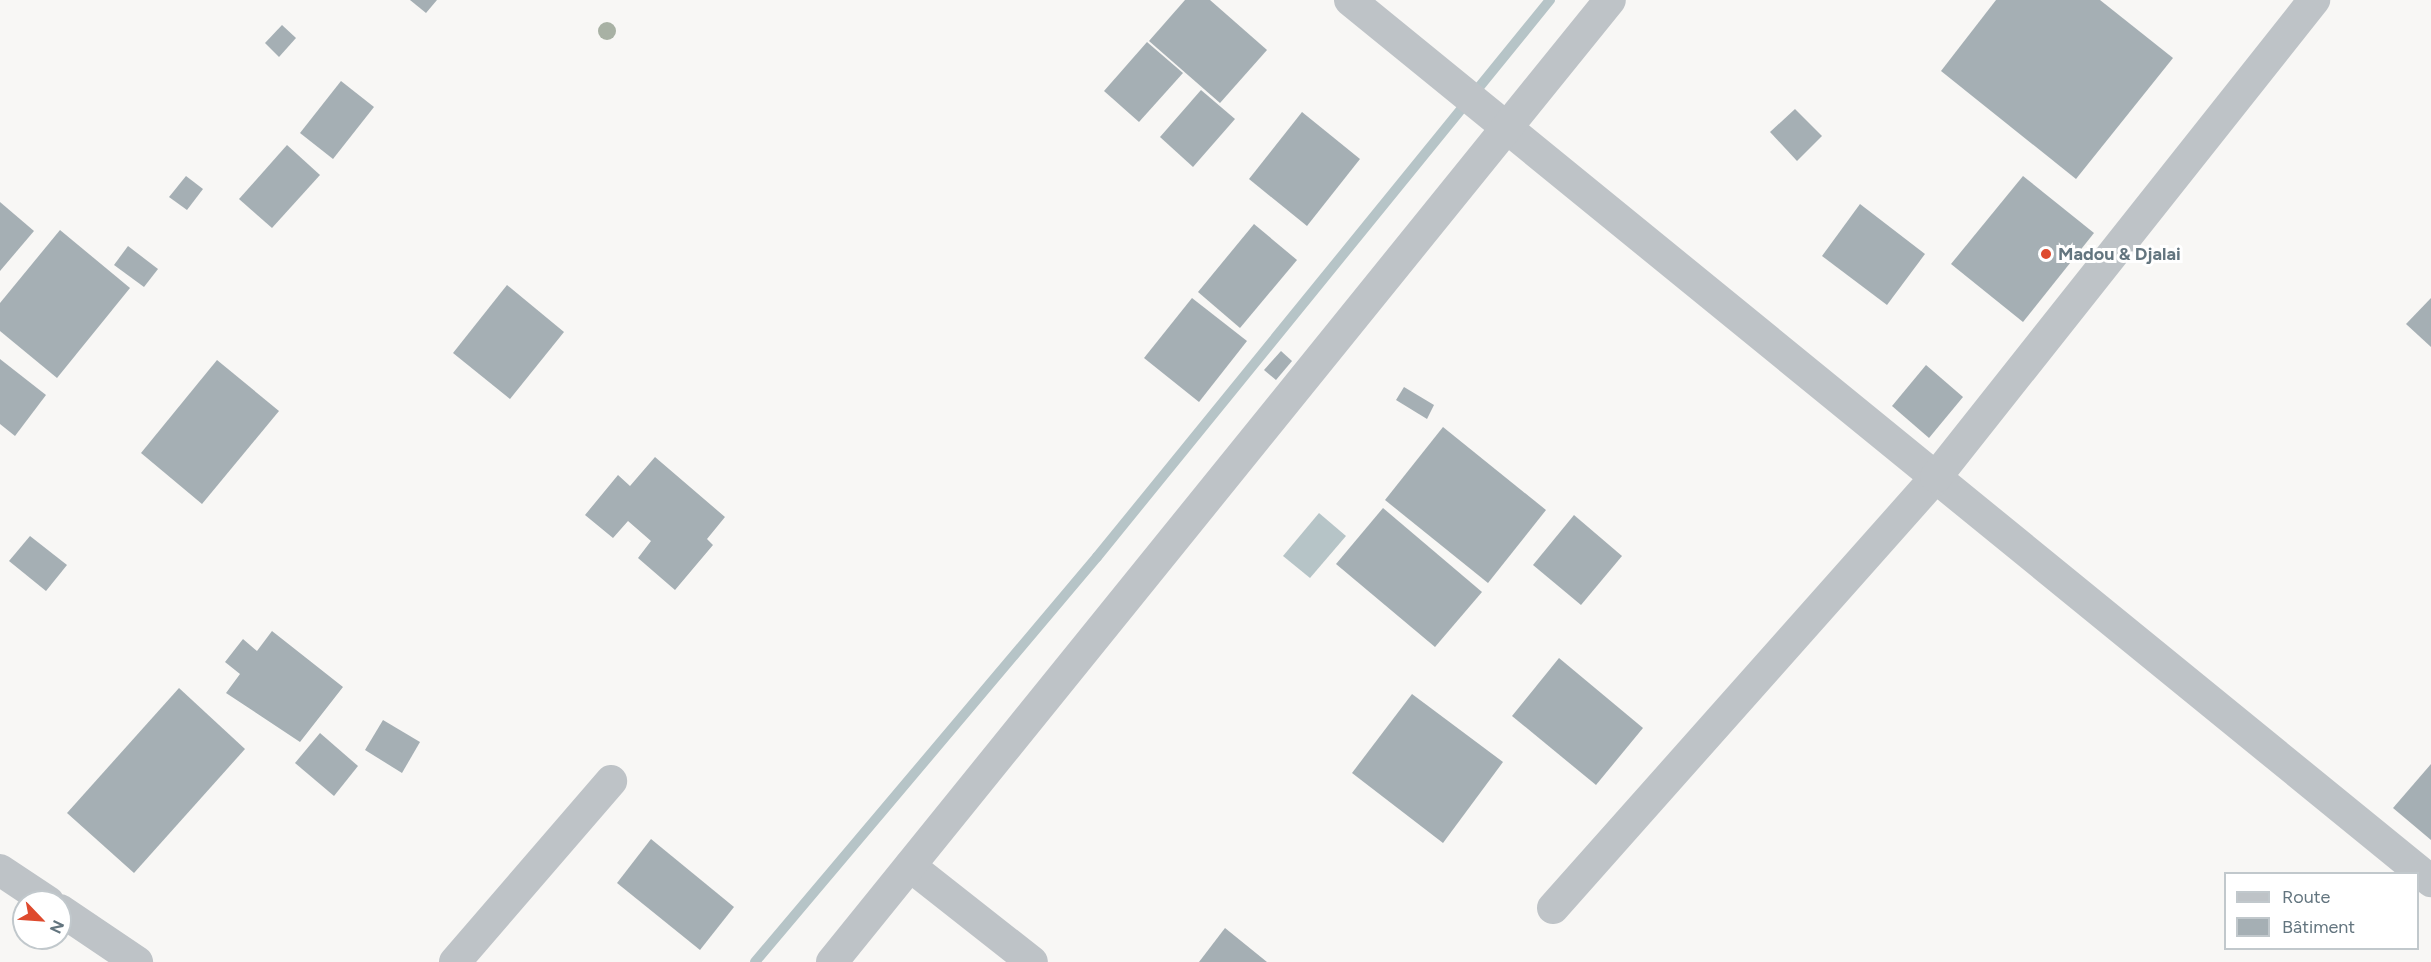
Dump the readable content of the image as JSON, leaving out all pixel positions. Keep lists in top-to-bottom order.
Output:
{
  "places": ["Madou & Djalai"],
  "legend": ["Route", "Bâtiment"],
  "north": "bottom right"
}
